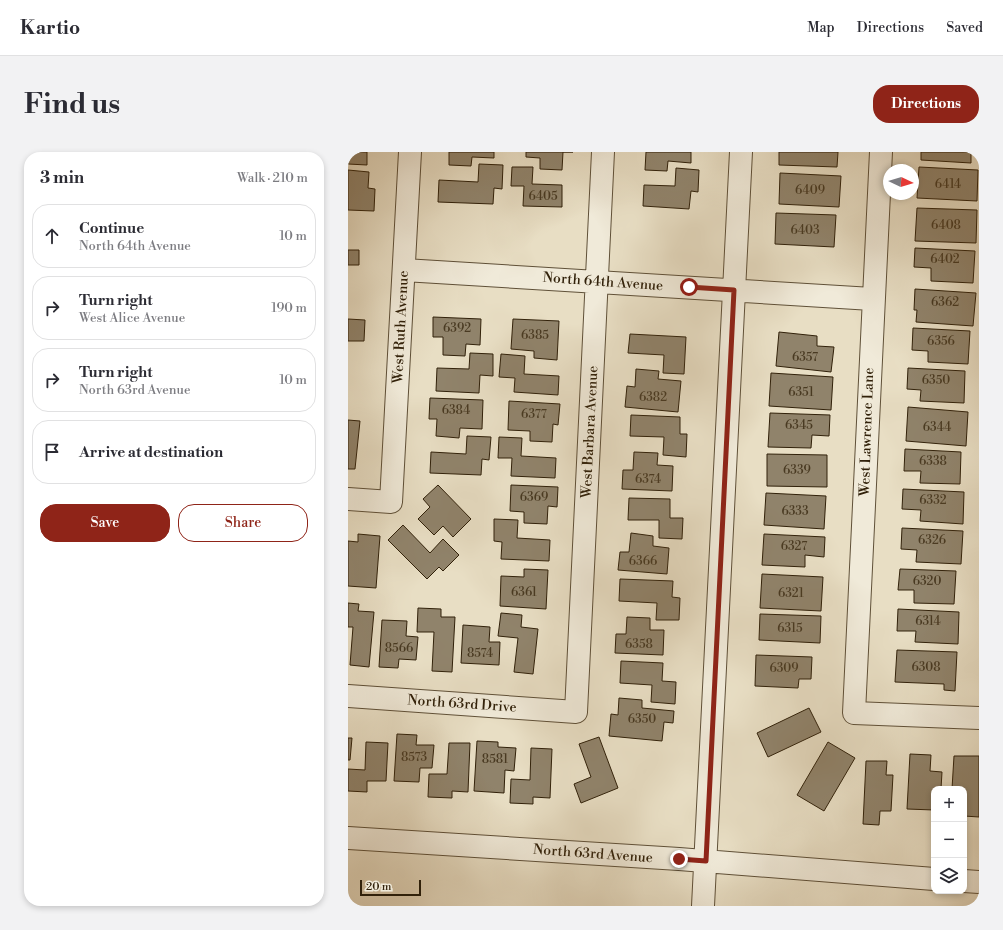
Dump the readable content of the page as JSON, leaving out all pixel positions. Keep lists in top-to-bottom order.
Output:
{
  "streets": {
    "street": [
      "North 64th Avenue",
      "West Ruth Avenue",
      "West Barbara Avenue",
      "West Lawrence Lane",
      "North 63rd Drive",
      "North 63rd Avenue"
    ]
  },
  "crossings": [
    ["North 64th Avenue", "West Ruth Avenue"],
    ["North 64th Avenue", "West Barbara Avenue"],
    ["North 64th Avenue", "West Lawrence Lane"],
    ["West Barbara Avenue", "North 63rd Drive"]
  ],
  "house_numbers": [
    "6414",
    "6409",
    "6405",
    "6408",
    "6403",
    "6402",
    "6362",
    "6392",
    "6385",
    "6356",
    "6357",
    "6350",
    "6351",
    "6382",
    "6384",
    "6377",
    "6345",
    "6344",
    "6338",
    "6339",
    "6374",
    "6369",
    "6332",
    "6333",
    "6326",
    "6327",
    "6366",
    "6320",
    "6361",
    "6321",
    "6314",
    "6315",
    "6358",
    "8566",
    "8574",
    "6308",
    "6309",
    "6350",
    "8573",
    "8581"
  ],
  "scale_bar": "20 m",
  "north": "right",
  "page": {
    "header": "Kartio",
    "nav": ["Map", "Directions", "Saved"],
    "buttons": [
      "Directions",
      ["Save", "Share"]
    ],
    "title": "Find us",
    "heading": ["3 min", "Walk · 210 m"],
    "list": [
      ["Continue", "North 64th Avenue", "10 m"],
      ["Turn right", "West Alice Avenue", "190 m"],
      ["Turn right", "North 63rd Avenue", "10 m"],
      "Arrive at destination"
    ],
    "map_buttons": ["+", "−"],
    "scale": "20 m"
  }
}
